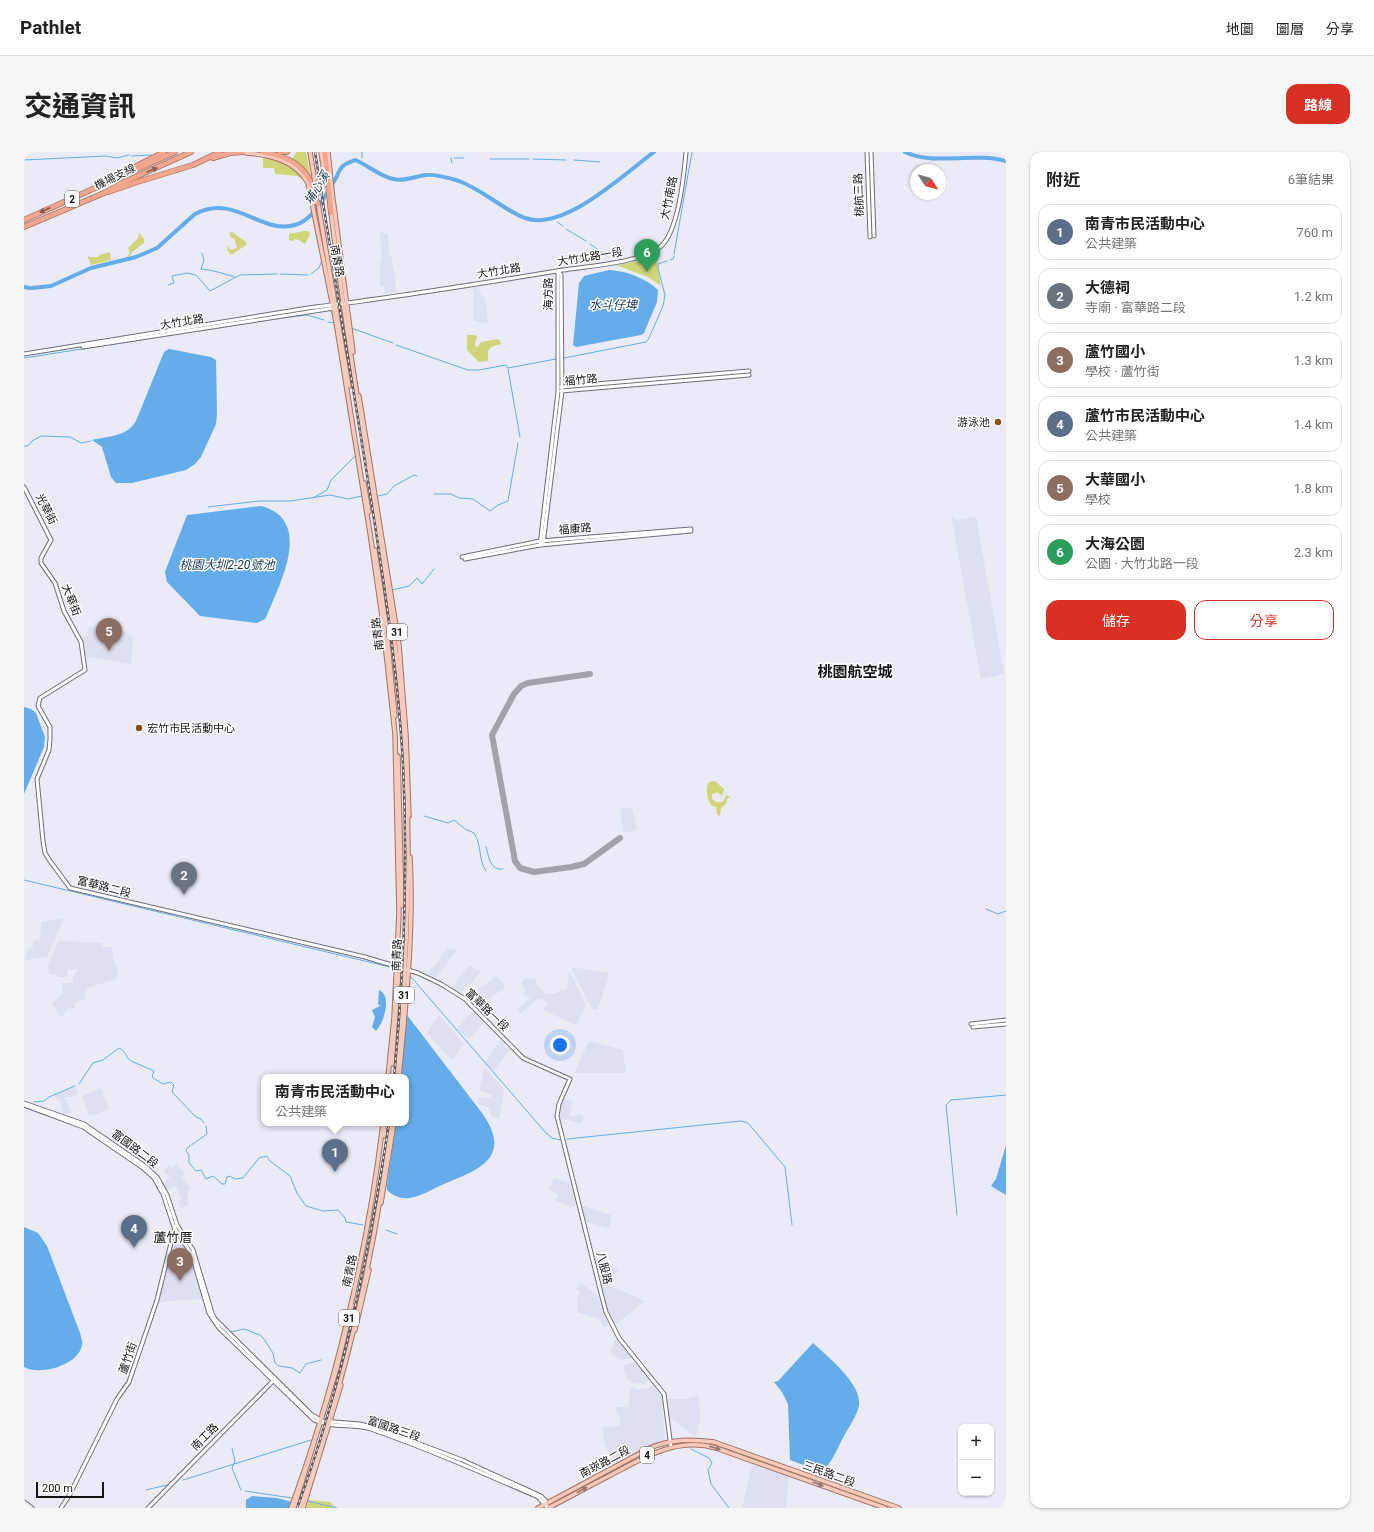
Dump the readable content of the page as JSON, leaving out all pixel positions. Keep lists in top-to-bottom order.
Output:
{
  "streets": {
    "highway": ["機場支線", "2"],
    "main road": [
      "南青路",
      "31",
      "4",
      "南崁路二段",
      "三民路二段"
    ],
    "street": [
      "桃航三路",
      "大竹南路",
      "大竹北路一段",
      "大竹北路",
      "海方路",
      "福竹路",
      "光華街",
      "福康路",
      "大華街",
      "富華路二段",
      "富華路一段",
      "富國路二段",
      "八股路",
      "蘆竹街",
      "富國路三段",
      "南工路"
    ]
  },
  "crossings": [
    ["大竹南路", "大竹北路一段"],
    ["大竹北路一段", "大竹北路"],
    ["大竹北路一段", "海方路"],
    ["南青路", "大竹北路"],
    ["南青路", "31"],
    ["南青路", "富華路一段"],
    ["南青路", "富國路三段"],
    ["大竹北路", "31"],
    ["海方路", "福竹路"],
    ["海方路", "福康路"],
    ["光華街", "大華街"],
    ["大華街", "富華路二段"],
    ["31", "富華路一段"],
    ["31", "富國路三段"],
    ["富華路二段", "富華路一段"],
    ["富華路一段", "八股路"],
    ["富國路二段", "蘆竹街"],
    ["富國路二段", "富國路三段"],
    ["八股路", "南崁路二段"],
    ["富國路三段", "南工路"],
    ["富國路三段", "南崁路二段"],
    ["南崁路二段", "三民路二段"]
  ],
  "districts": ["桃園航空城", "蘆竹厝"],
  "water": ["埔心溪", "水斗仔埤", "桃園大圳2-20號池"],
  "places": ["游泳池", "宏竹市民活動中心"],
  "scale_bar": "200 m",
  "north": "bottom right",
  "page": {
    "header": "Pathlet",
    "nav": ["地圖", "圖層", "分享"],
    "title": "交通資訊",
    "buttons": [
      "路線",
      ["儲存", "分享"]
    ],
    "heading": ["附近", "6筆結果"],
    "list": [
      {
        "mark": "1",
        "name": "南青市民活動中心",
        "note": "公共建築",
        "value": "760 m"
      },
      {
        "mark": "2",
        "name": "大德祠",
        "note": "寺廟 · 富華路二段",
        "value": "1.2 km"
      },
      {
        "mark": "3",
        "name": "蘆竹國小",
        "note": "學校 · 蘆竹街",
        "value": "1.3 km"
      },
      {
        "mark": "4",
        "name": "蘆竹市民活動中心",
        "note": "公共建築",
        "value": "1.4 km"
      },
      {
        "mark": "5",
        "name": "大華國小",
        "note": "學校",
        "value": "1.8 km"
      },
      {
        "mark": "6",
        "name": "大海公園",
        "note": "公園 · 大竹北路一段",
        "value": "2.3 km"
      }
    ],
    "pins": [
      "6",
      "5",
      "2",
      "1",
      "4",
      "3"
    ],
    "popup": ["南青市民活動中心", "公共建築"],
    "map_buttons": ["+", "−"],
    "scale": "200 m"
  }
}
